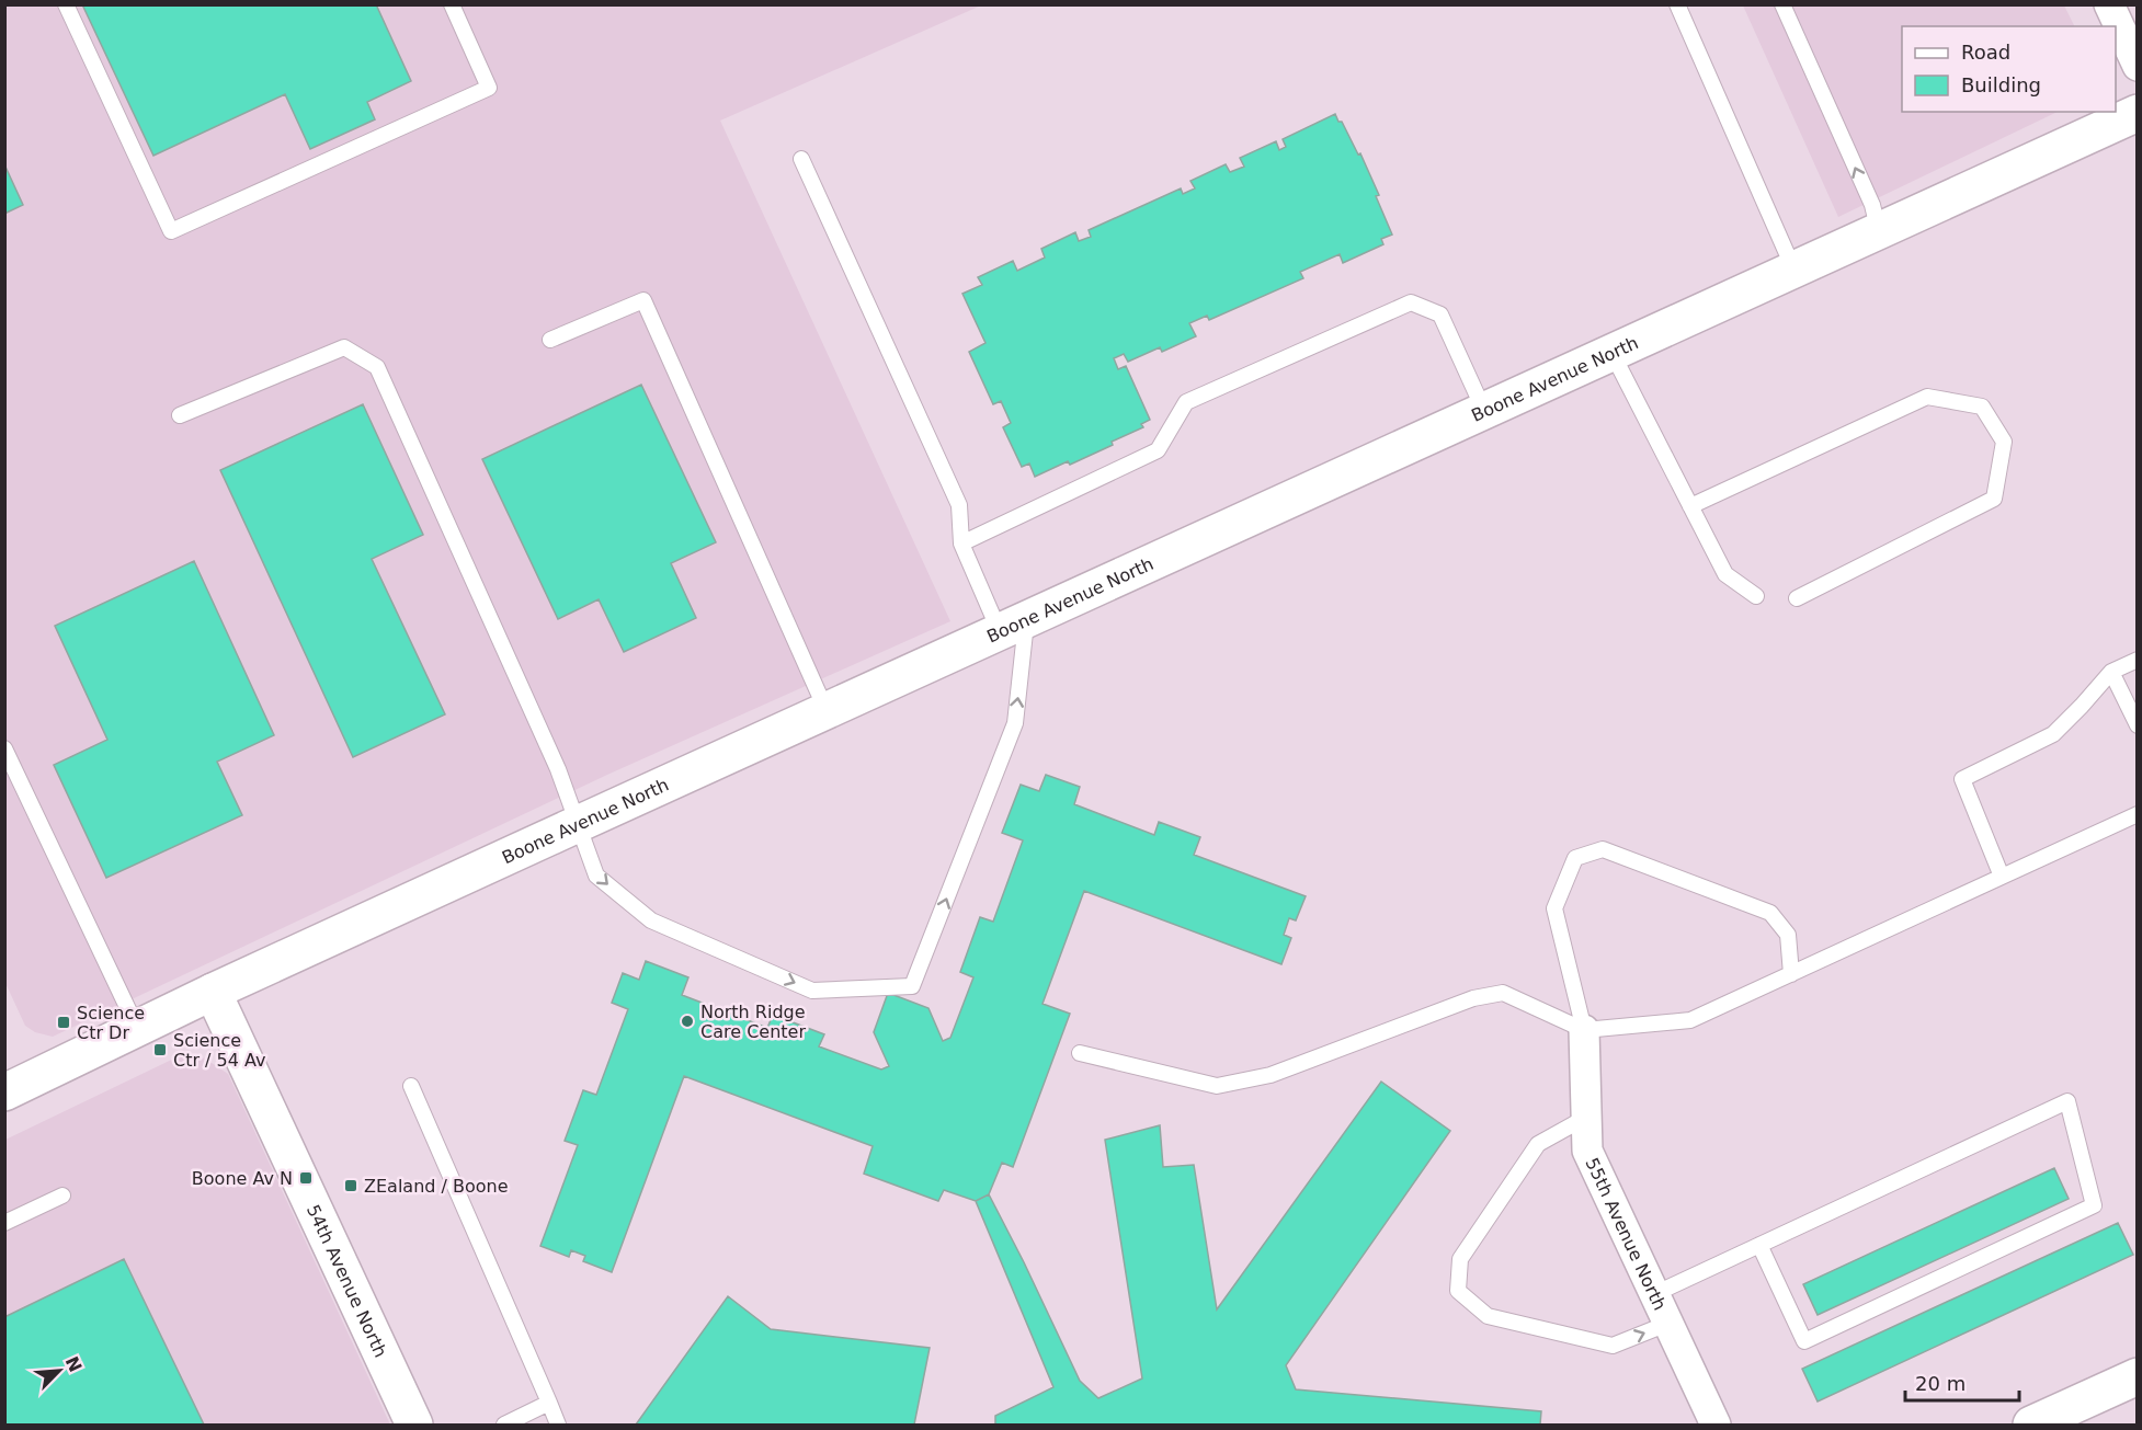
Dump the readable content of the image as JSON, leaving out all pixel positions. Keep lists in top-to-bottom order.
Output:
{
  "streets": {
    "street": ["Boone Avenue North", "55th Avenue North", "54th Avenue North"]
  },
  "crossings": [
    ["Boone Avenue North", "54th Avenue North"]
  ],
  "places": {
    "other": ["North Ridge Care Center"],
    "transit": [
      "Science Ctr Dr",
      "Science Ctr / 54 Av",
      "Boone Av N",
      "ZEaland / Boone"
    ]
  },
  "legend": ["Road", "Building"],
  "scale_bar": "20 m",
  "north": "top right"
}
